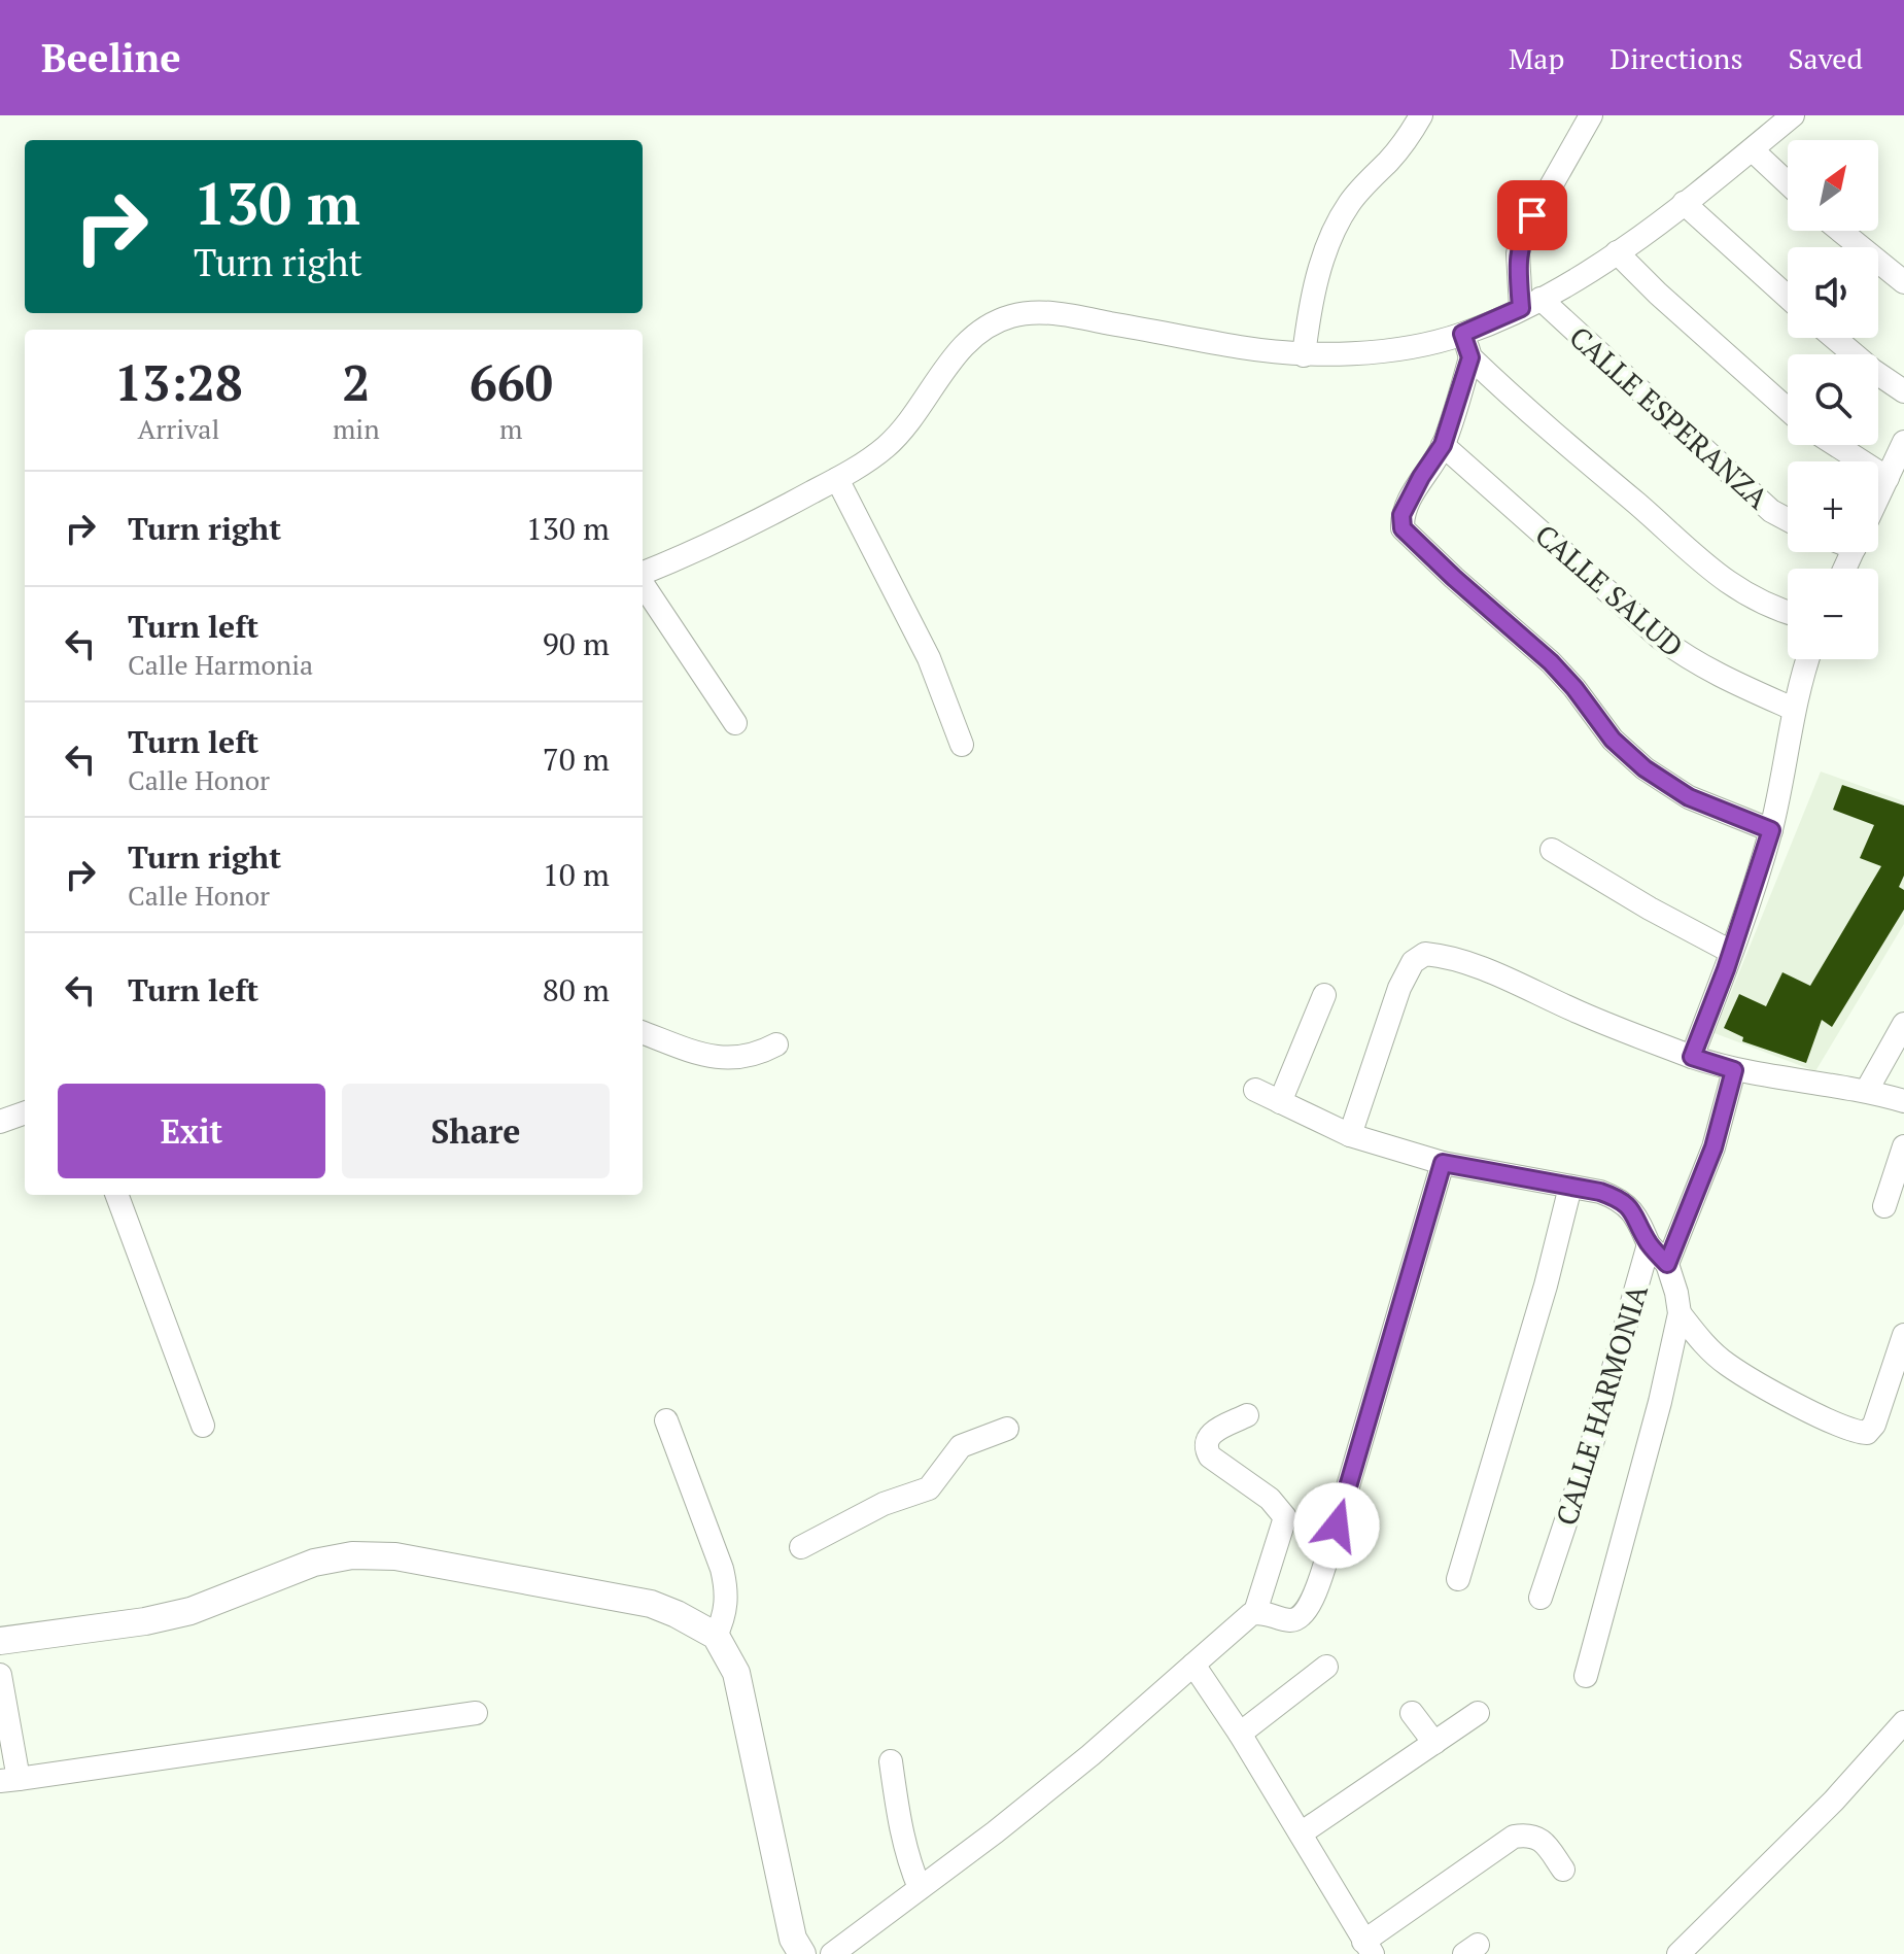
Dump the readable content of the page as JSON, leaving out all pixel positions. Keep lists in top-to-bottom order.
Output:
{
  "streets": {
    "street": ["CALLE ESPERANZA", "CALLE SALUD", "CALLE HARMONIA"]
  },
  "north": "top right",
  "page": {
    "header": "Beeline",
    "nav": ["Map", "Directions", "Saved"],
    "map_buttons": ["+", "−"],
    "turn": ["130 m", "Turn right"],
    "eta": [
      "13:28",
      "Arrival",
      "2",
      "min",
      "660",
      "m"
    ],
    "list": [
      {
        "name": "Turn right",
        "value": "130 m"
      },
      {
        "name": "Turn left",
        "note": "Calle Harmonia",
        "value": "90 m"
      },
      {
        "name": "Turn left",
        "note": "Calle Honor",
        "value": "70 m"
      },
      {
        "name": "Turn right",
        "note": "Calle Honor",
        "value": "10 m"
      },
      {
        "name": "Turn left",
        "value": "80 m"
      }
    ],
    "buttons": ["Exit", "Share"]
  }
}
